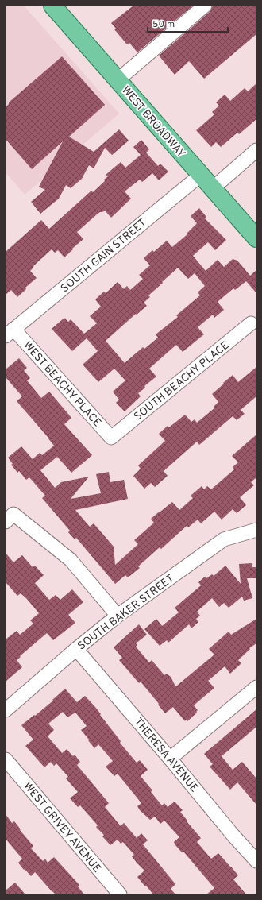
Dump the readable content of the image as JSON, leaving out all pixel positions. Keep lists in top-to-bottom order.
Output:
{
  "streets": {
    "main road": ["WEST BROADWAY"],
    "street": [
      "SOUTH GAIN STREET",
      "SOUTH BEACHY PLACE",
      "WEST BEACHY PLACE",
      "SOUTH BAKER STREET",
      "THERESA AVENUE",
      "WEST GRIVEY AVENUE"
    ]
  },
  "crossings": [
    ["WEST BROADWAY", "SOUTH GAIN STREET"],
    ["SOUTH GAIN STREET", "WEST BEACHY PLACE"],
    ["SOUTH BEACHY PLACE", "WEST BEACHY PLACE"],
    ["SOUTH BAKER STREET", "THERESA AVENUE"]
  ],
  "scale_bar": "50 m"
}
